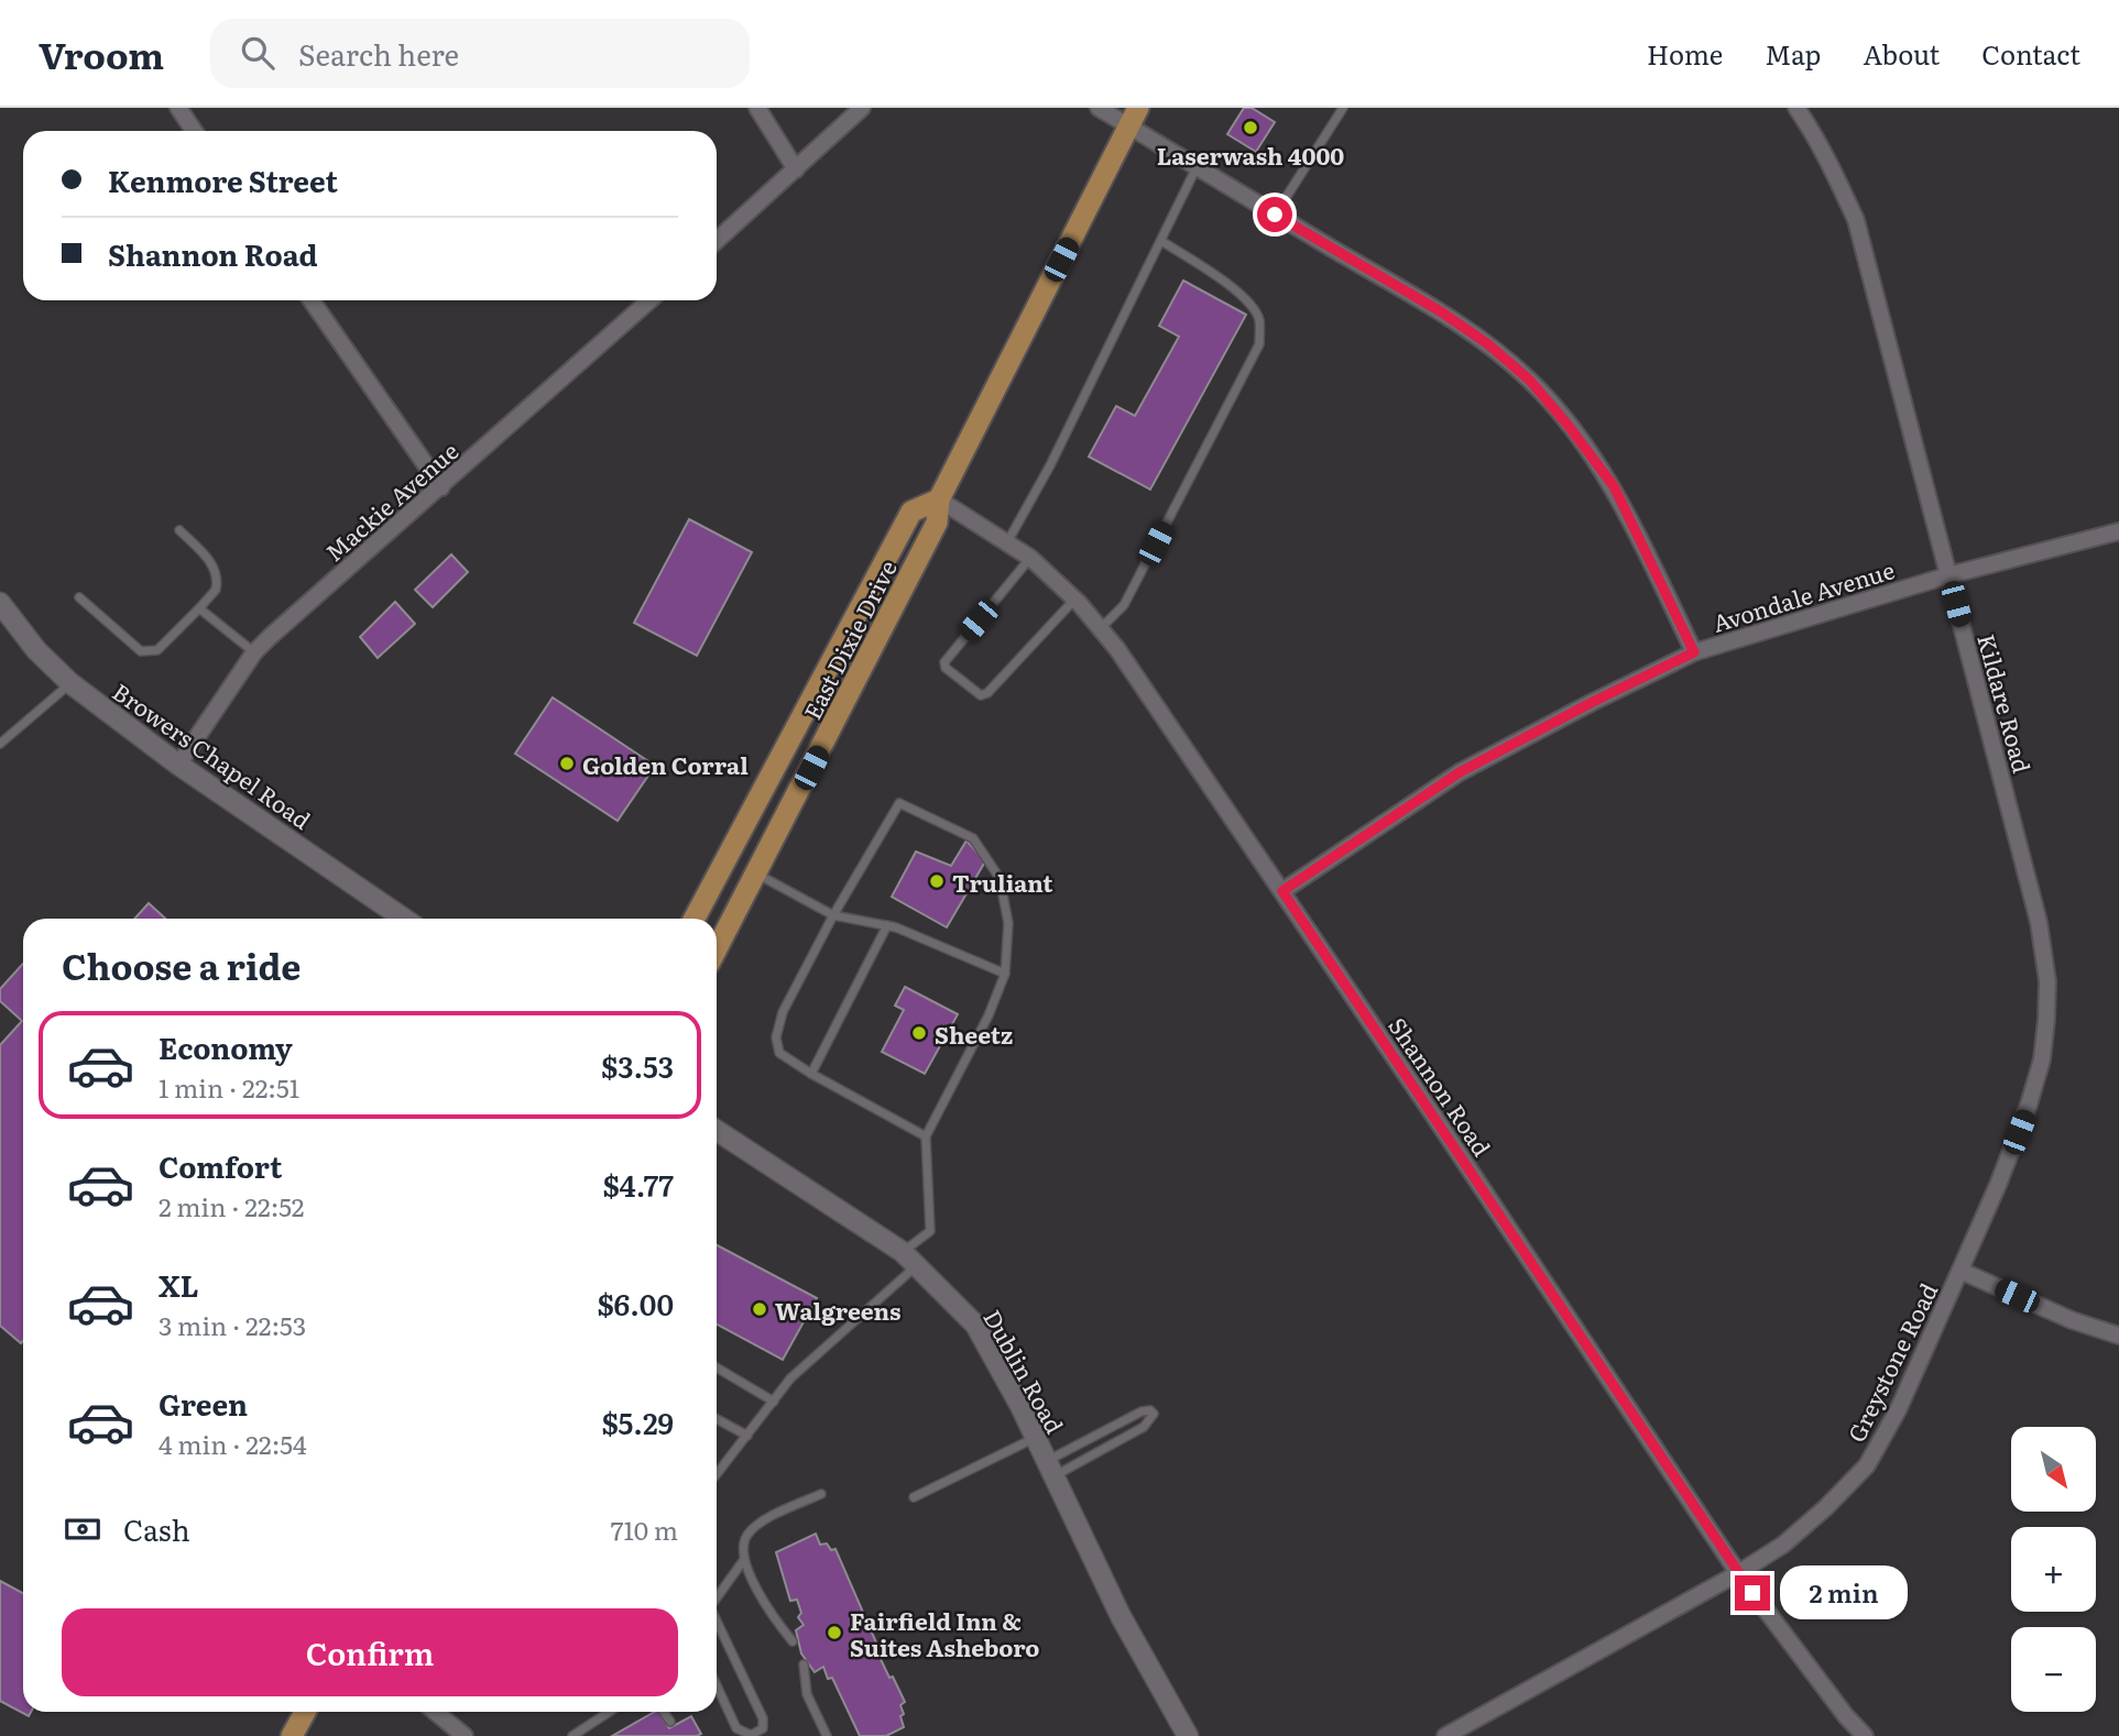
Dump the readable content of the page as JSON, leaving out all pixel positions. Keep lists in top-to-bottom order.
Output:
{
  "streets": {
    "main road": ["East Dixie Drive"],
    "street": [
      "Mackie Avenue",
      "Avondale Avenue",
      "Kildare Road",
      "Browers Chapel Road",
      "Shannon Road",
      "Greystone Road",
      "Dublin Road"
    ]
  },
  "crossings": [
    ["Mackie Avenue", "Browers Chapel Road"],
    ["Avondale Avenue", "Kildare Road"],
    ["Avondale Avenue", "Shannon Road"],
    ["East Dixie Drive", "Shannon Road"],
    ["Kildare Road", "Greystone Road"],
    ["Shannon Road", "Greystone Road"]
  ],
  "places": [
    "Laserwash 4000",
    "Golden Corral",
    "Truliant",
    "Sheetz",
    "Walgreens",
    "Fairfield Inn & Suites Asheboro"
  ],
  "north": "bottom right",
  "page": {
    "header": "Vroom",
    "search": "Search here",
    "nav": [
      "Home",
      "Map",
      "About",
      "Contact"
    ],
    "banner": ["Kenmore Street", "Shannon Road"],
    "heading": "Choose a ride",
    "list": [
      {
        "name": "Economy",
        "note": "1 min · 22:51",
        "value": "$3.53"
      },
      {
        "name": "Comfort",
        "note": "2 min · 22:52",
        "value": "$4.77"
      },
      {
        "name": "XL",
        "note": "3 min · 22:53",
        "value": "$6.00"
      },
      {
        "name": "Green",
        "note": "4 min · 22:54",
        "value": "$5.29"
      }
    ],
    "map_buttons": ["+", "−"],
    "pay": ["Cash", "710 m"],
    "bubble": "2 min",
    "buttons": "Confirm"
  }
}
